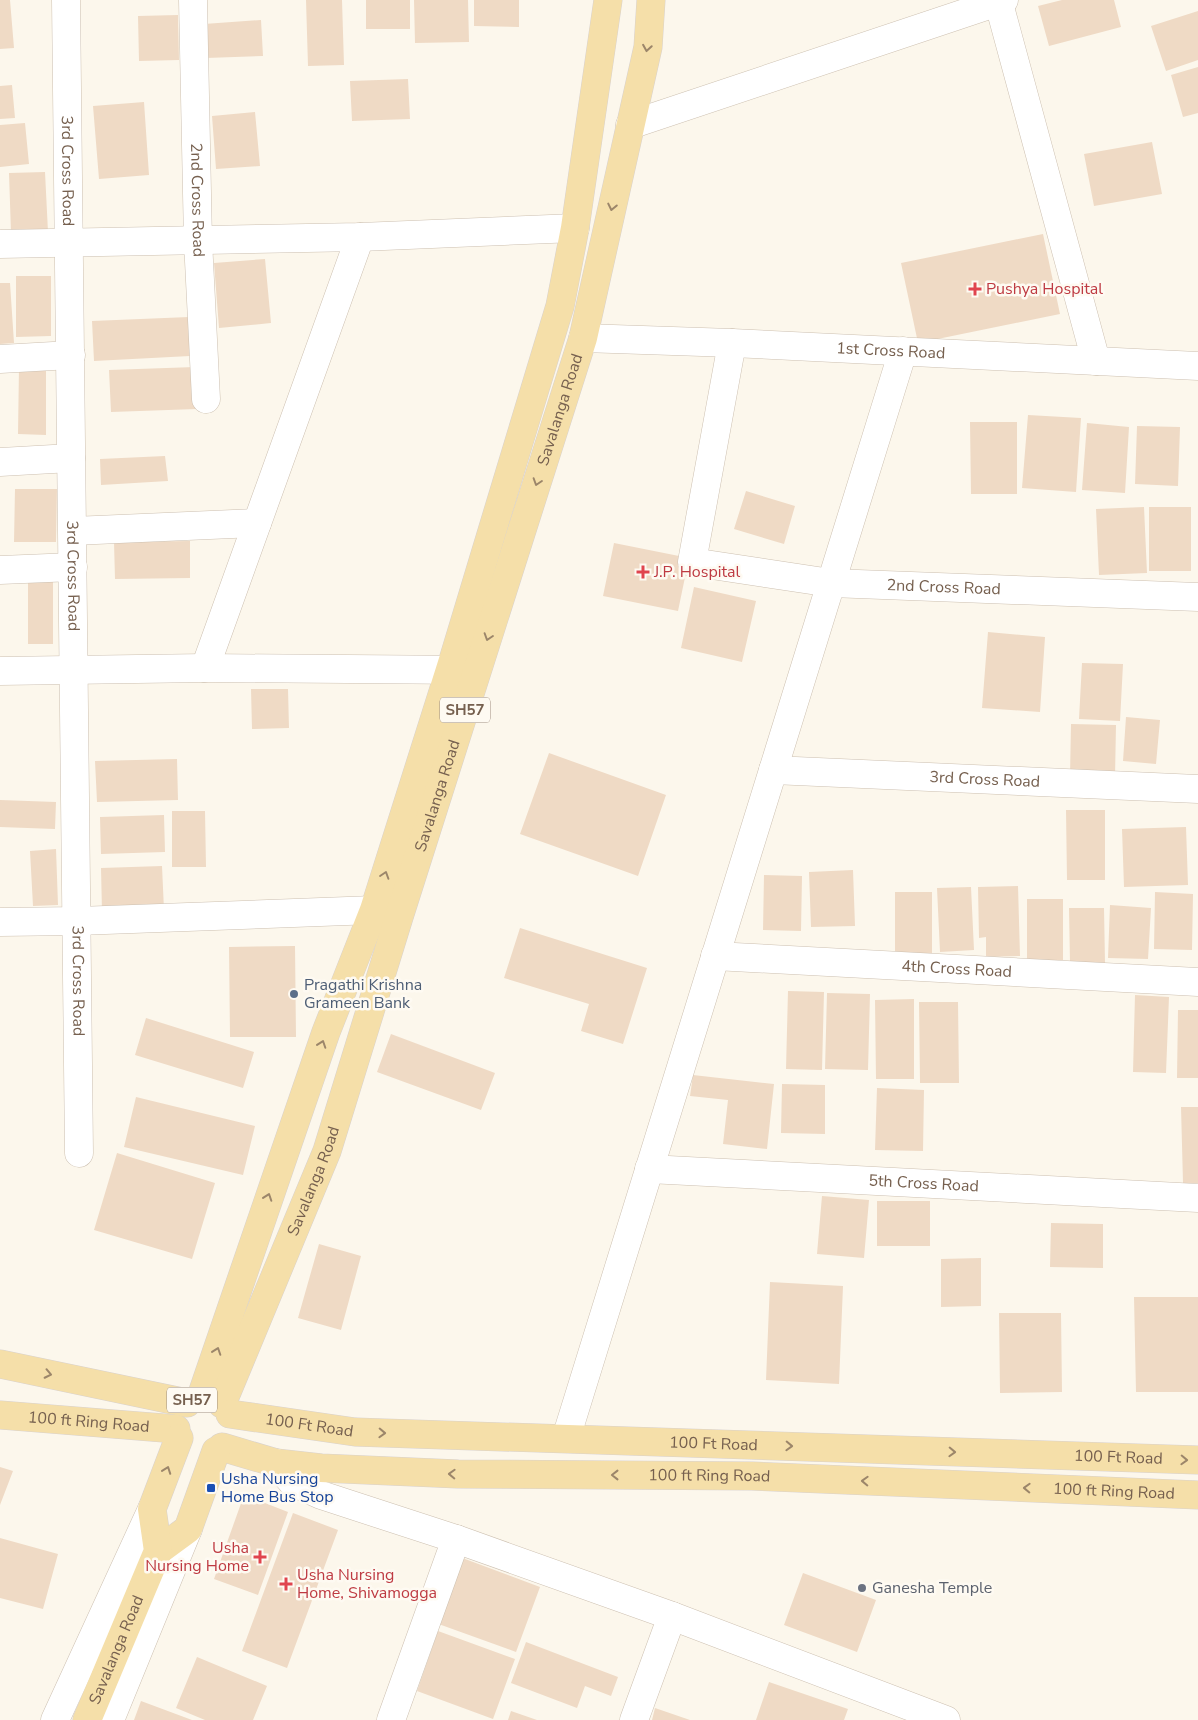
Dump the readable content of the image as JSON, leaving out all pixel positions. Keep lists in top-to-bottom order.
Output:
{
  "streets": {
    "main road": [
      "Savalanga Road",
      "SH57",
      "100 ft Ring Road",
      "100 Ft Road"
    ],
    "street": [
      "3rd Cross Road",
      "2nd Cross Road",
      "1st Cross Road",
      "4th Cross Road",
      "5th Cross Road"
    ]
  },
  "crossings": [
    ["2nd Cross Road", "1st Cross Road"],
    ["1st Cross Road", "Savalanga Road"],
    ["Savalanga Road", "SH57"],
    ["Savalanga Road", "100 ft Ring Road"],
    ["Savalanga Road", "100 Ft Road"],
    ["SH57", "100 ft Ring Road"],
    ["SH57", "100 Ft Road"],
    ["100 ft Ring Road", "100 Ft Road"]
  ],
  "one_way": ["100 ft Ring Road", "100 Ft Road"],
  "places": {
    "health": [
      "Pushya Hospital",
      "J.P. Hospital",
      "Usha Nursing Home",
      "Usha Nursing Home, Shivamogga"
    ],
    "other": ["Pragathi Krishna Grameen Bank", "Ganesha Temple"],
    "transit": ["Usha Nursing Home Bus Stop"]
  }
}
